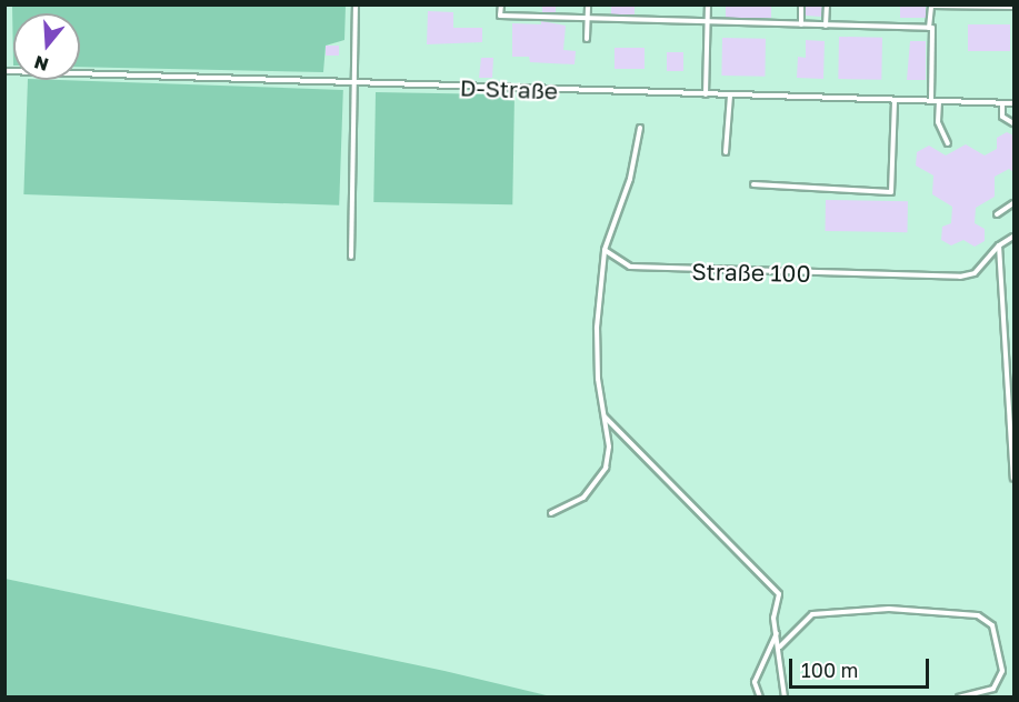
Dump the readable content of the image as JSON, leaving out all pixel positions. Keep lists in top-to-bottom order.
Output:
{
  "streets": {
    "lane": ["D-Straße", "Straße 100"]
  },
  "scale_bar": "100 m",
  "north": "bottom"
}
